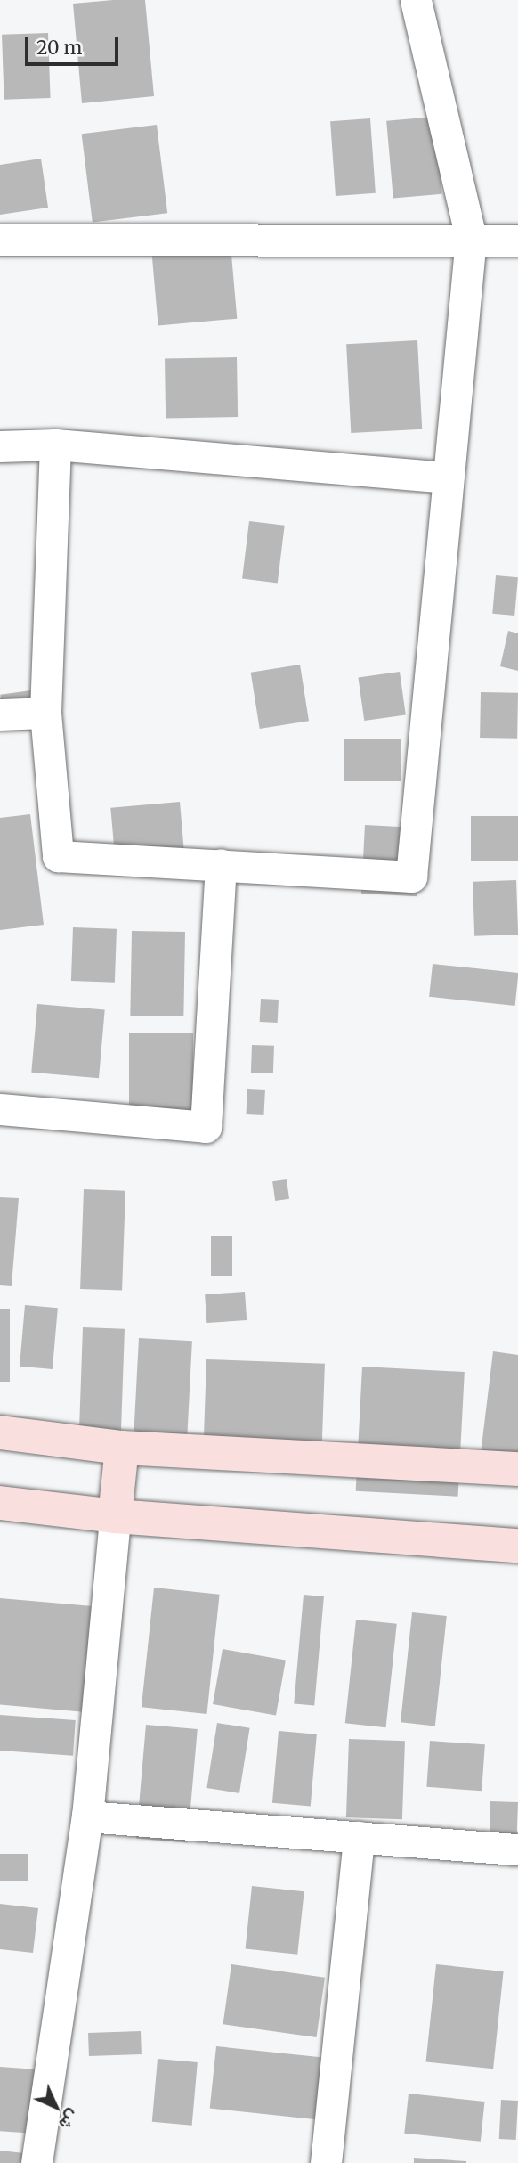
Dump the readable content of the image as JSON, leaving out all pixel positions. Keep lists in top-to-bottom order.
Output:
{
  "scale_bar": "20 m",
  "north": "bottom right"
}
